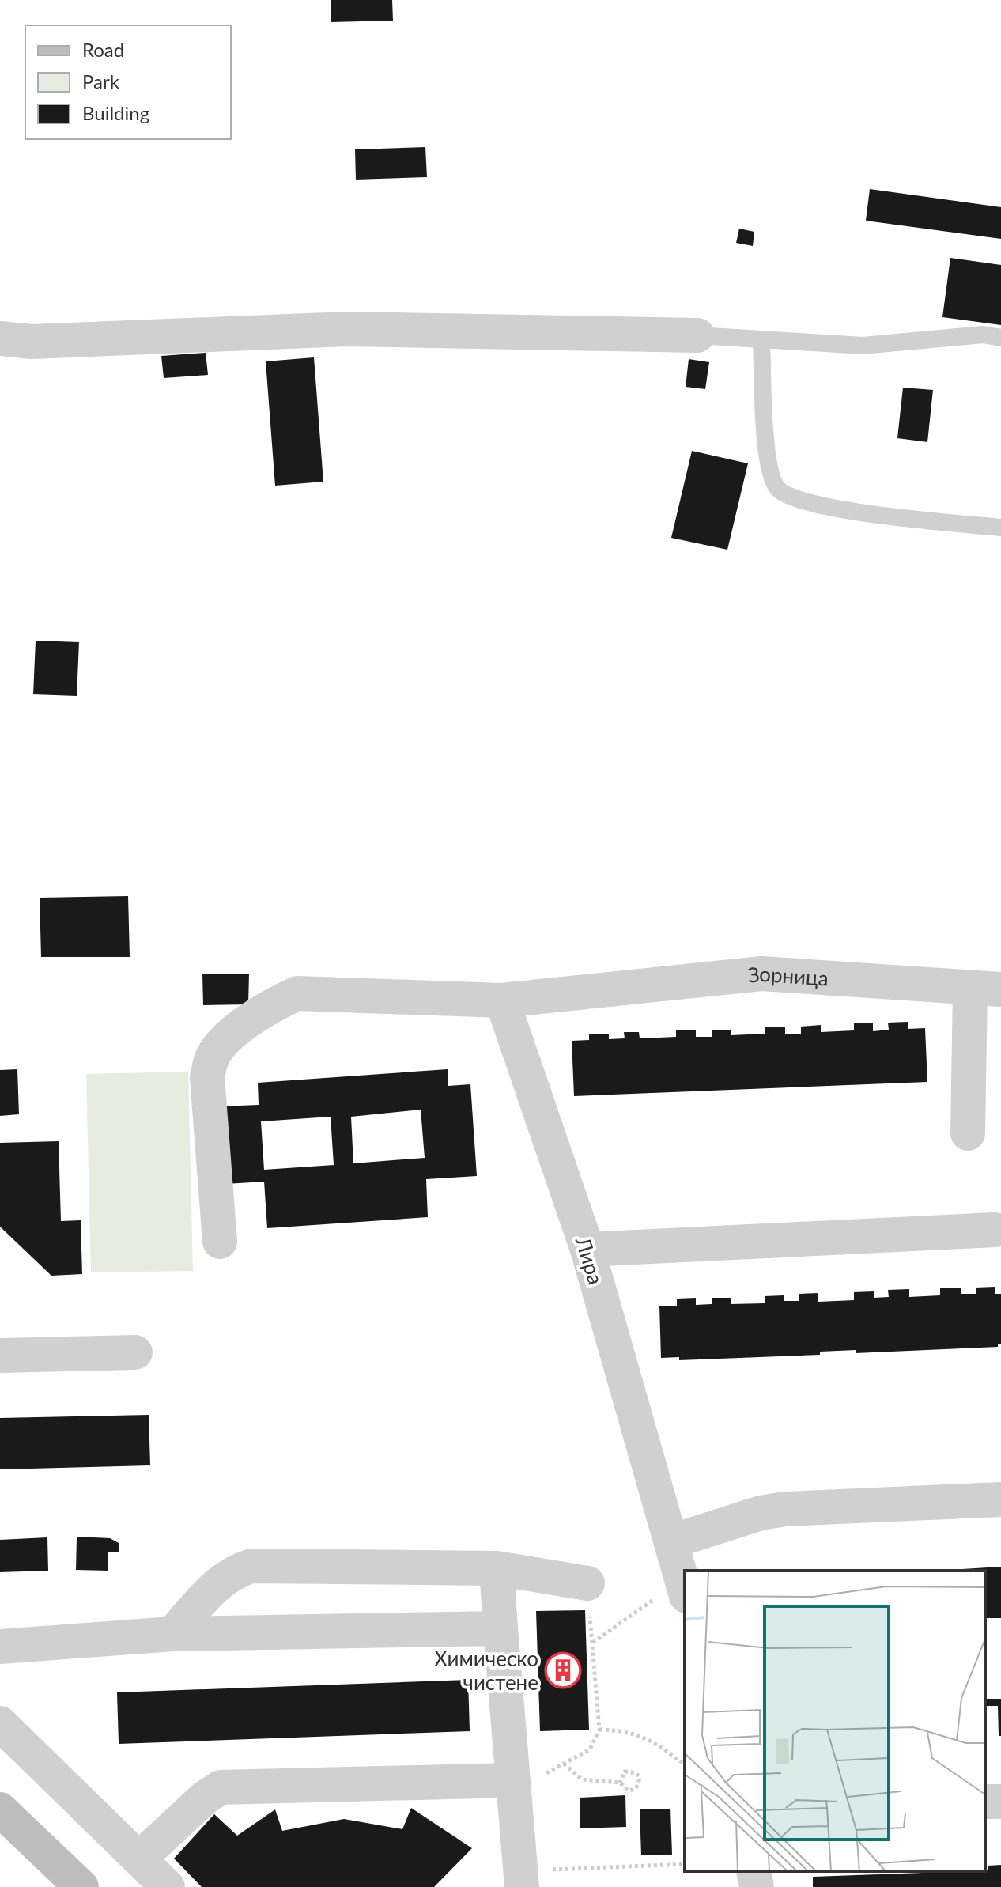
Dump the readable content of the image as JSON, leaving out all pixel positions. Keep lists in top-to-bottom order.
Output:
{
  "streets": {
    "street": ["Зорница", "Лира"]
  },
  "crossings": [
    ["Зорница", "Лира"]
  ],
  "places": {
    "building": ["Химическо чистене"]
  },
  "legend": ["Road", "Park", "Building"]
}
